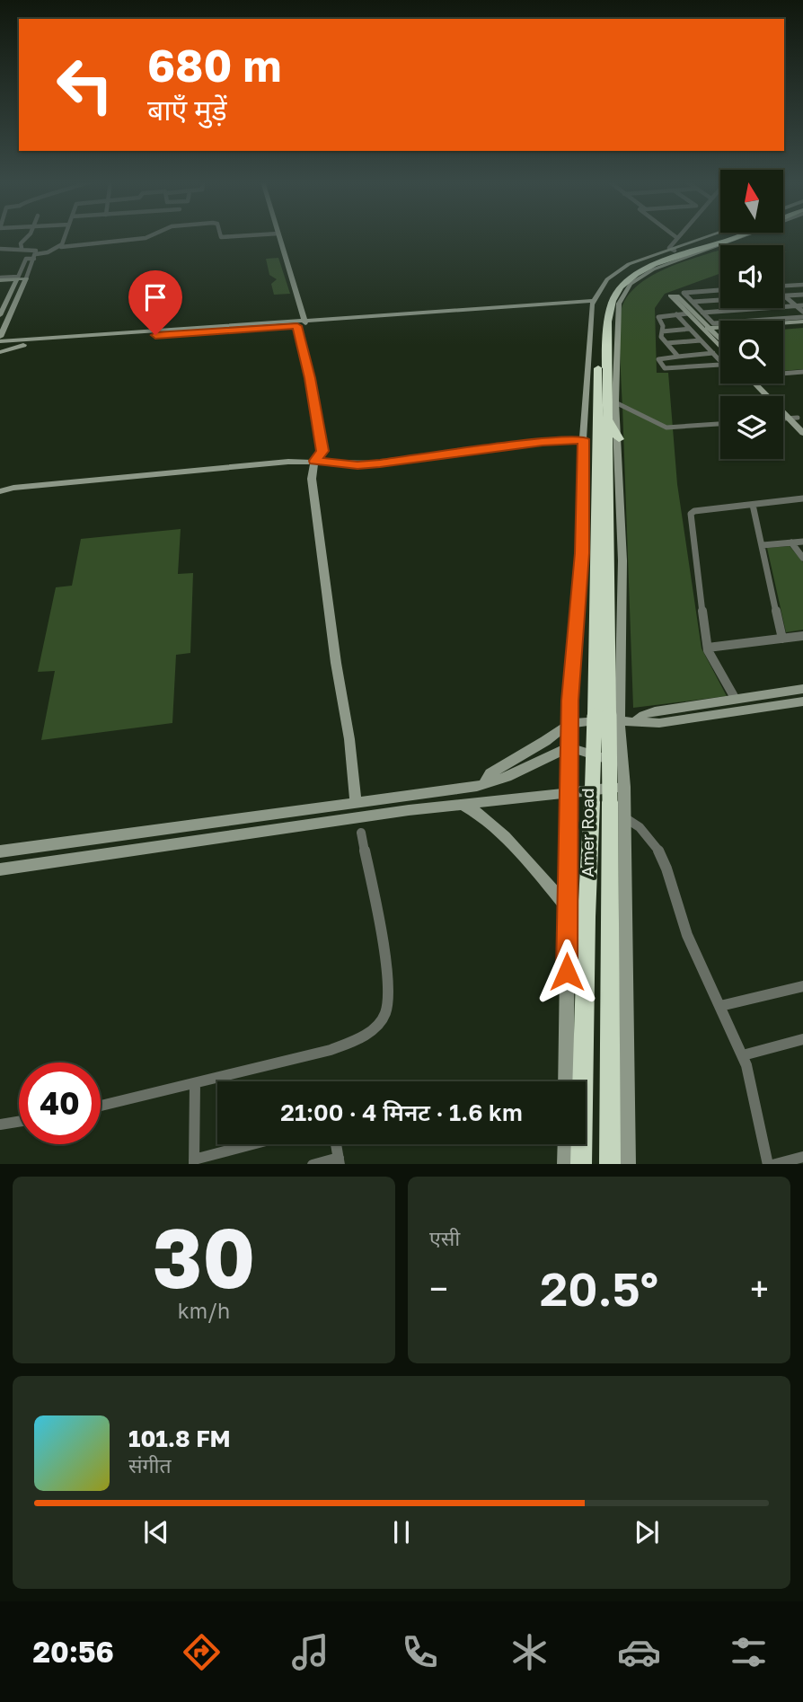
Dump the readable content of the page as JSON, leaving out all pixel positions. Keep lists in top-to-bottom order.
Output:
{
  "streets": {
    "highway": ["Amer Road"]
  },
  "north": "top",
  "page": {
    "turn": ["680 m", "बाएँ मुड़ें"],
    "limit": "40",
    "trip": "21:00 · 4 मिनट · 1.6 km",
    "tile": [
      ["30", "km/h"],
      "एसी"
    ],
    "heat": ["−", "20.5°", "+"],
    "song": ["101.8 FM", "संगीत"],
    "tabs": "20:56"
  }
}
